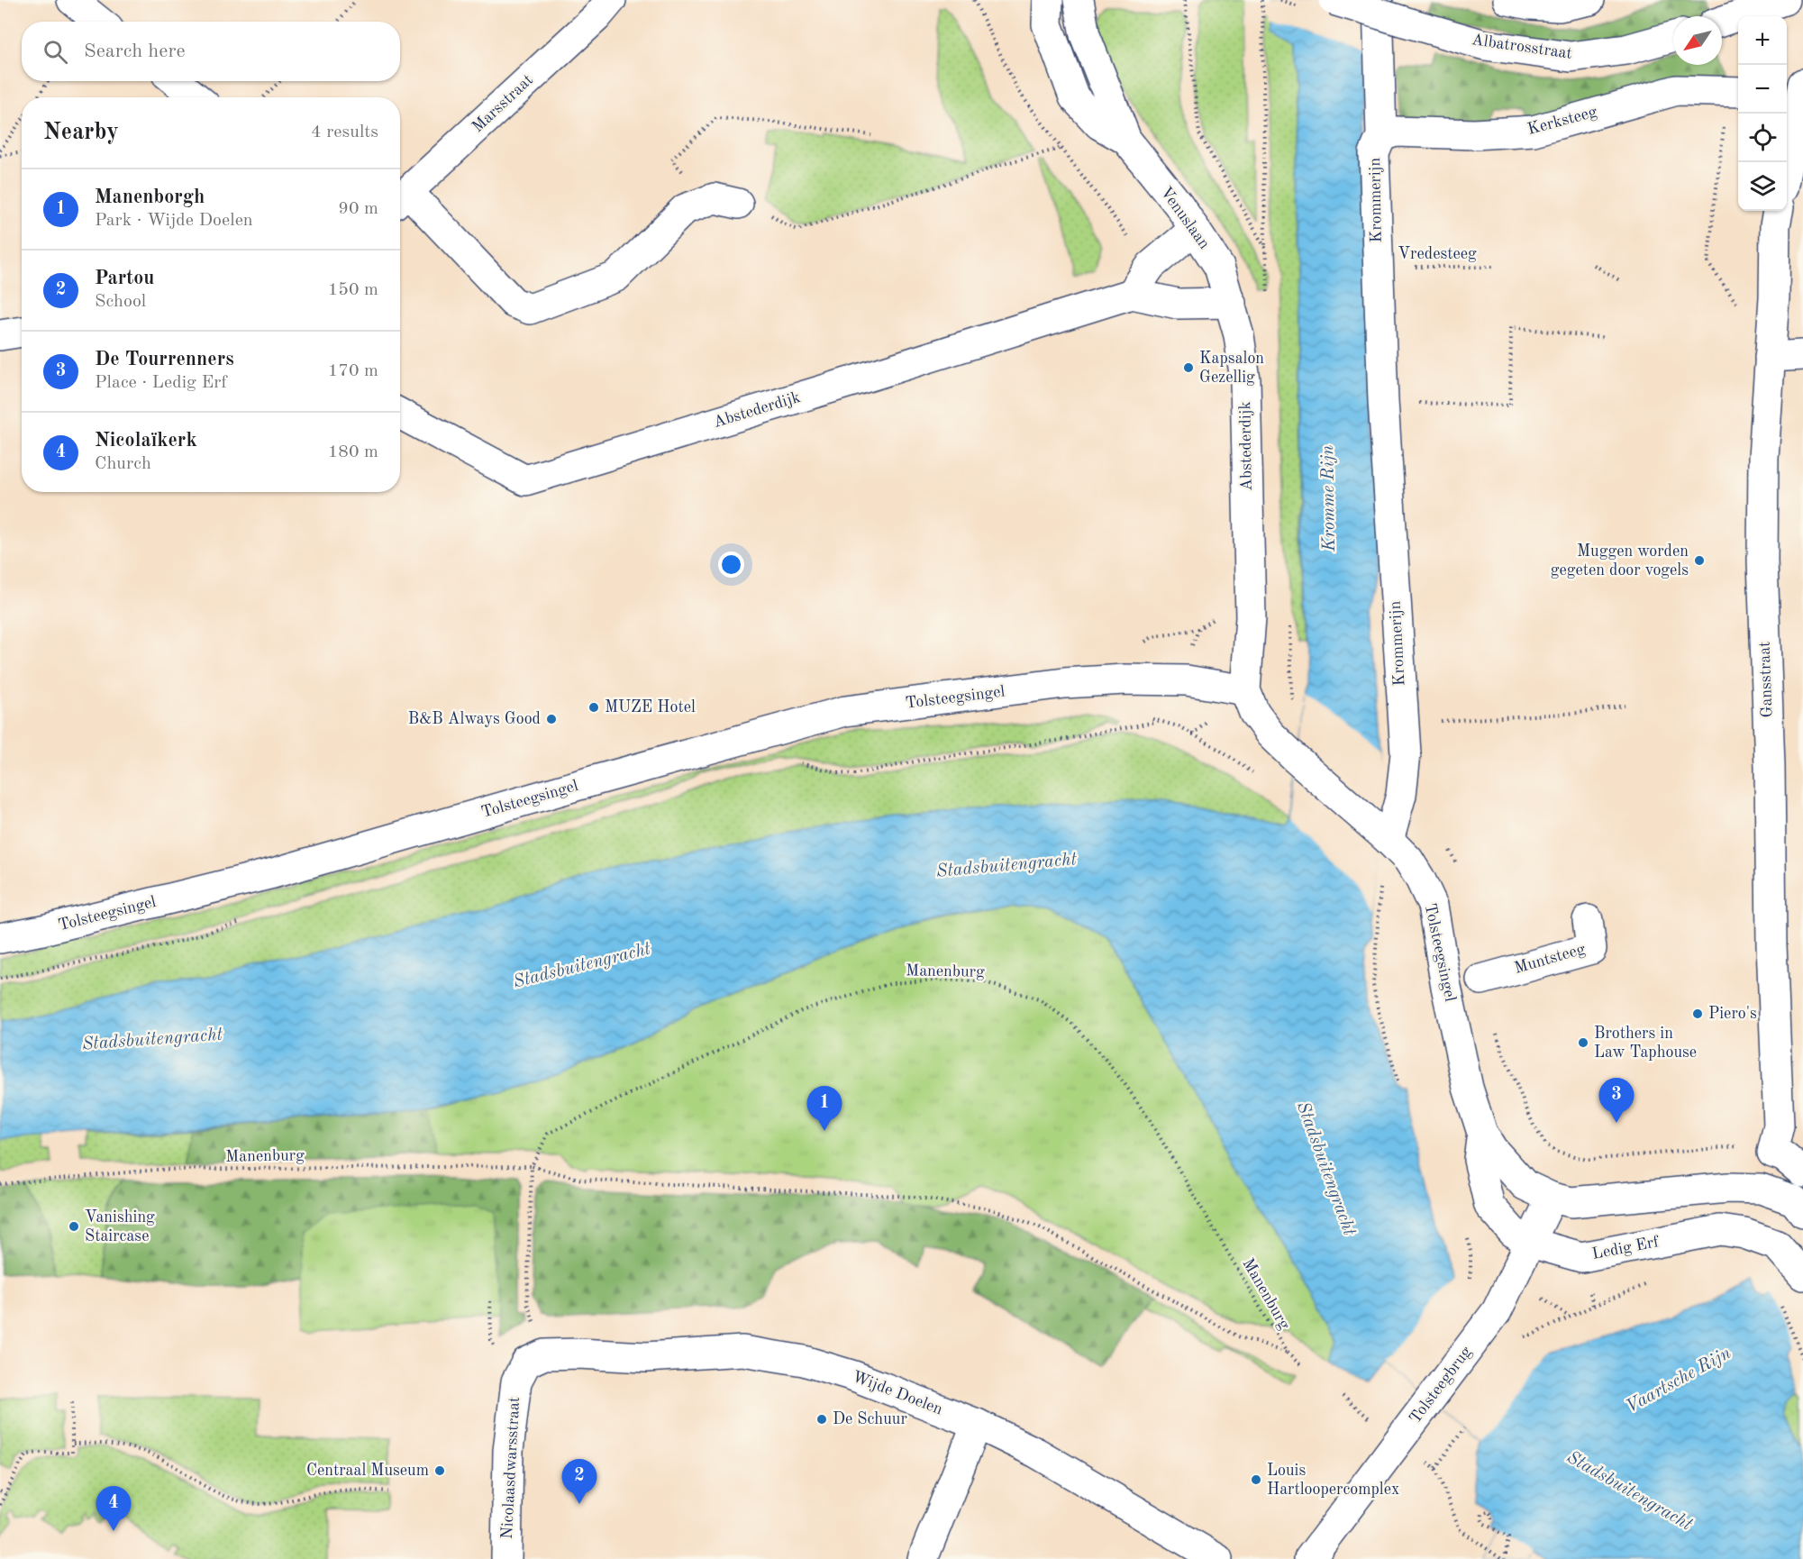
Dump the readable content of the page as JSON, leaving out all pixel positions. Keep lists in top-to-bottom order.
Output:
{
  "streets": {
    "street": [
      "Albatrosstraat",
      "Marsstraat",
      "Kerksteeg",
      "Krommerijn",
      "Venuslaan",
      "Abstederdijk",
      "Gansstraat",
      "Tolsteegsingel",
      "Muntsteeg",
      "Ledig Erf",
      "Tolsteegbrug",
      "Wijde Doelen",
      "Nicolaasdwarsstraat"
    ],
    "path": ["Vredesteeg", "Manenburg"]
  },
  "crossings": [
    ["Kerksteeg", "Krommerijn"],
    ["Krommerijn", "Vredesteeg"],
    ["Krommerijn", "Tolsteegsingel"],
    ["Venuslaan", "Abstederdijk"],
    ["Abstederdijk", "Tolsteegsingel"],
    ["Tolsteegsingel", "Ledig Erf"],
    ["Ledig Erf", "Tolsteegbrug"],
    ["Wijde Doelen", "Nicolaasdwarsstraat"]
  ],
  "water": ["Kromme Rijn", "Stadsbuitengracht", "Vaartsche Rijn"],
  "places": [
    "Kapsalon Gezellig",
    "Muggen worden gegeten door vogels",
    "MUZE Hotel",
    "B&B Always Good",
    "Piero's",
    "Brothers in Law Taphouse",
    "Vanishing Staircase",
    "De Schuur",
    "Centraal Museum",
    "Louis Hartloopercomplex"
  ],
  "north": "bottom left",
  "page": {
    "map_buttons": ["+", "−"],
    "search": "Search here",
    "heading": ["Nearby", "4 results"],
    "list": [
      {
        "mark": "1",
        "name": "Manenborgh",
        "note": "Park · Wijde Doelen",
        "value": "90 m"
      },
      {
        "mark": "2",
        "name": "Partou",
        "note": "School",
        "value": "150 m"
      },
      {
        "mark": "3",
        "name": "De Tourrenners",
        "note": "Place · Ledig Erf",
        "value": "170 m"
      },
      {
        "mark": "4",
        "name": "Nicolaïkerk",
        "note": "Church",
        "value": "180 m"
      }
    ],
    "pins": [
      "3",
      "1",
      "2",
      "4"
    ]
  }
}
